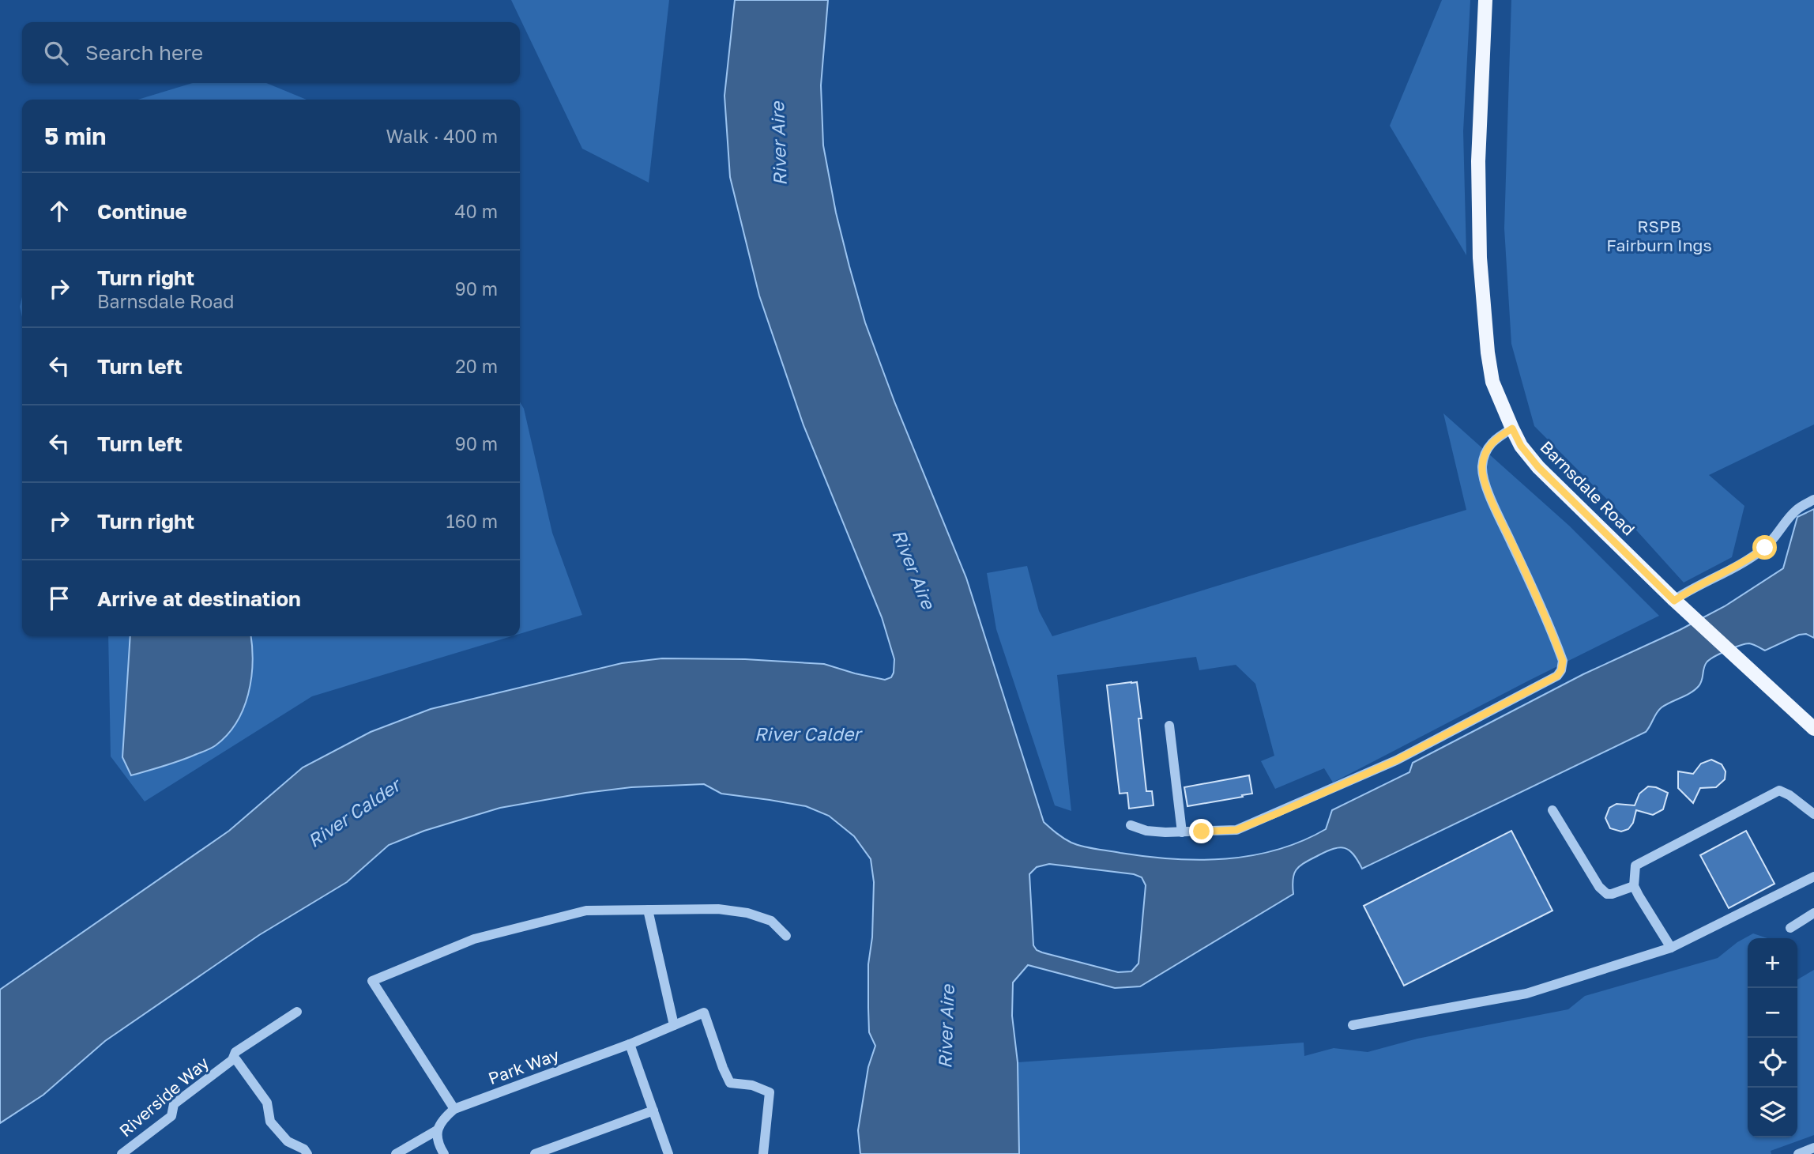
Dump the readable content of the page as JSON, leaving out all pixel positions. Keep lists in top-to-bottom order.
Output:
{
  "streets": {
    "main road": ["Barnsdale Road"],
    "street": ["Park Way", "Riverside Way"]
  },
  "water": ["River Aire", "River Calder"],
  "parks": ["RSPB Fairburn Ings"],
  "page": {
    "search": "Search here",
    "heading": ["5 min", "Walk · 400 m"],
    "list": [
      ["Continue", "40 m"],
      ["Turn right", "Barnsdale Road", "90 m"],
      ["Turn left", "20 m"],
      ["Turn left", "90 m"],
      ["Turn right", "160 m"],
      "Arrive at destination"
    ],
    "map_buttons": ["+", "−"]
  }
}
